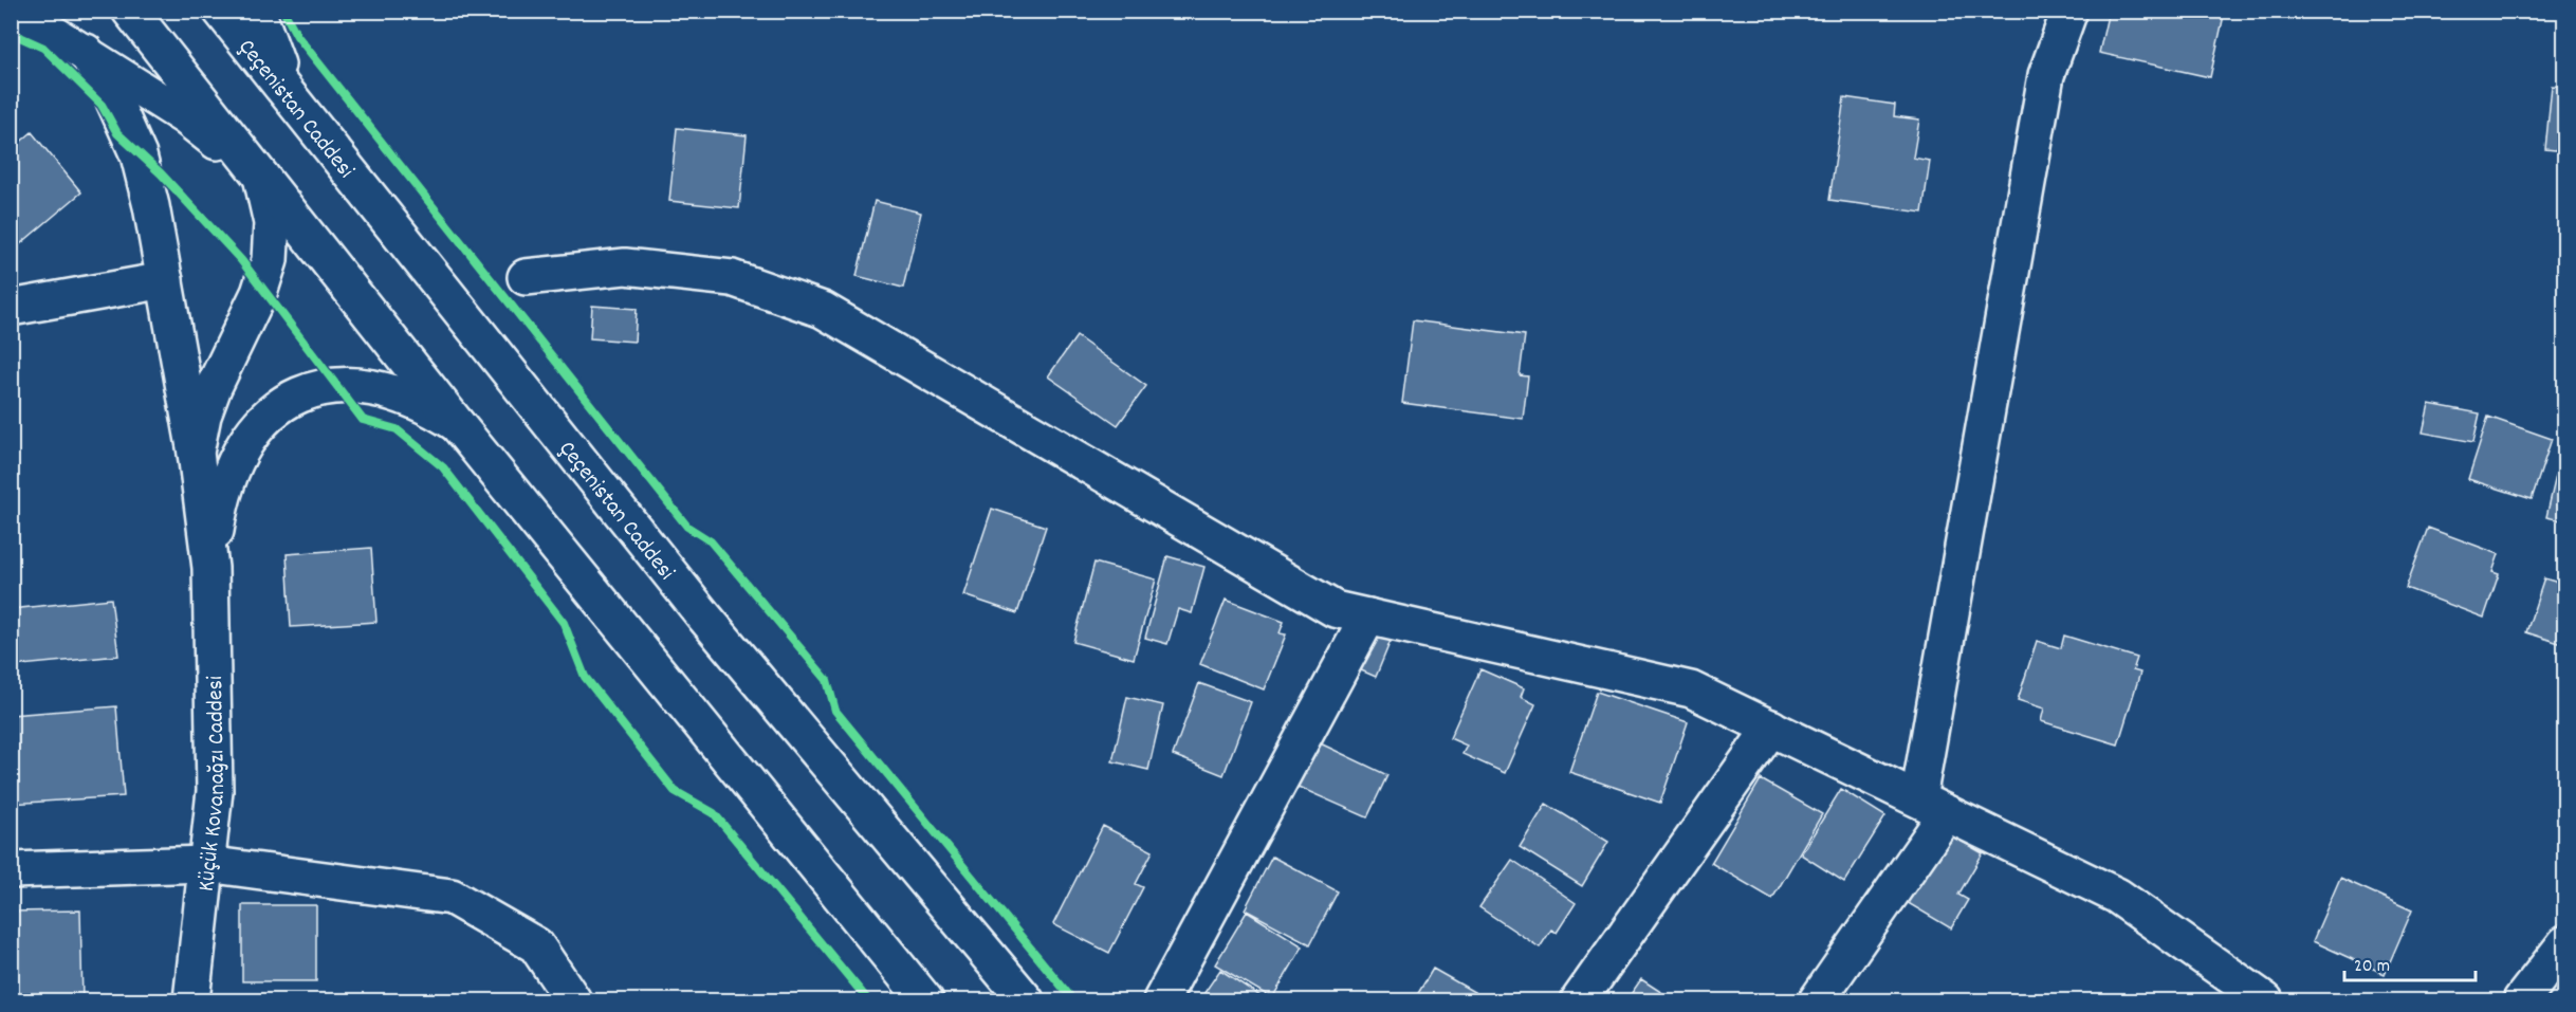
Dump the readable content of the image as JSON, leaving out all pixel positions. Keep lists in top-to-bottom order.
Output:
{
  "streets": {
    "street": ["Çeçenistan Caddesi", "Küçük Kovanağzı Caddesi"]
  },
  "scale_bar": "20 m"
}
